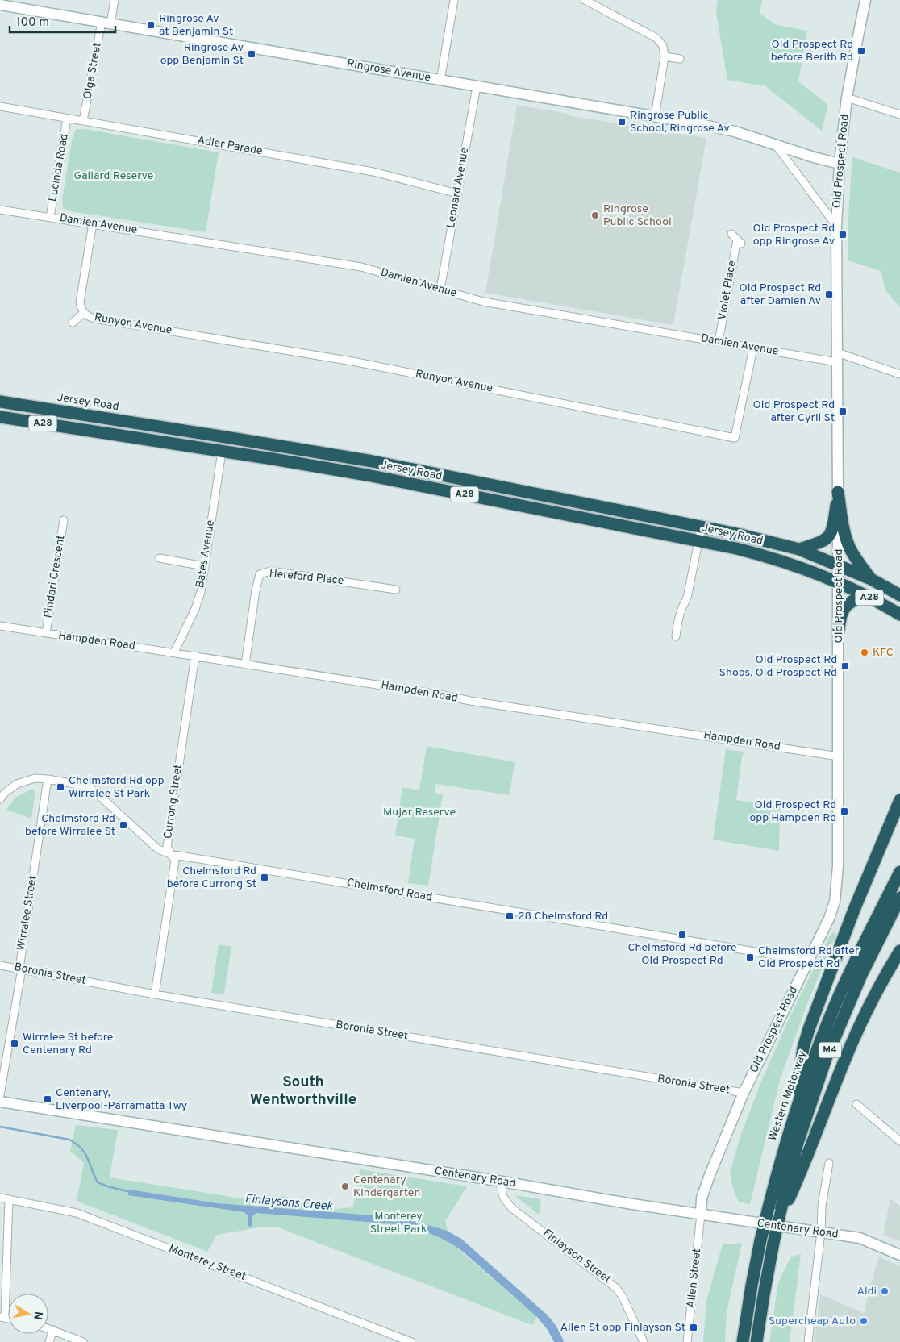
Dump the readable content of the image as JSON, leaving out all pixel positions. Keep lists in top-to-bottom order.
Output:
{
  "streets": {
    "highway": [
      "Jersey Road",
      "A28",
      "M4",
      "Western Motorway"
    ],
    "street": [
      "Olga Street",
      "Ringrose Avenue",
      "Adler Parade",
      "Old Prospect Road",
      "Lucinda Road",
      "Leonard Avenue",
      "Damien Avenue",
      "Violet Place",
      "Runyon Avenue",
      "Bates Avenue",
      "Pindari Crescent",
      "Hereford Place",
      "Hampden Road",
      "Currong Street",
      "Chelmsford Road",
      "Wirralee Street",
      "Boronia Street",
      "Centenary Road",
      "Finlayson Street",
      "Monterey Street",
      "Allen Street"
    ]
  },
  "crossings": [
    ["Olga Street", "Ringrose Avenue"],
    ["Olga Street", "Adler Parade"],
    ["Ringrose Avenue", "Old Prospect Road"],
    ["Ringrose Avenue", "Leonard Avenue"],
    ["Adler Parade", "Lucinda Road"],
    ["Adler Parade", "Leonard Avenue"],
    ["Old Prospect Road", "Damien Avenue"],
    ["Old Prospect Road", "Jersey Road"],
    ["Old Prospect Road", "Hampden Road"],
    ["Old Prospect Road", "Chelmsford Road"],
    ["Old Prospect Road", "Boronia Street"],
    ["Old Prospect Road", "Centenary Road"],
    ["Old Prospect Road", "Allen Street"],
    ["Lucinda Road", "Damien Avenue"],
    ["Leonard Avenue", "Damien Avenue"],
    ["Damien Avenue", "Violet Place"],
    ["Damien Avenue", "Runyon Avenue"],
    ["Jersey Road", "Bates Avenue"],
    ["Bates Avenue", "Hampden Road"],
    ["Pindari Crescent", "Hampden Road"],
    ["Hereford Place", "Hampden Road"],
    ["Hampden Road", "Currong Street"],
    ["Currong Street", "Chelmsford Road"],
    ["Currong Street", "Boronia Street"],
    ["Chelmsford Road", "Wirralee Street"],
    ["Wirralee Street", "Boronia Street"],
    ["Centenary Road", "Finlayson Street"],
    ["Centenary Road", "Allen Street"]
  ],
  "districts": ["South Wentworthville"],
  "water": ["Finlaysons Creek"],
  "parks": ["Gallard Reserve", "Mujar Reserve", "Monterey Street Park"],
  "places": {
    "transit": [
      "Ringrose Av at Benjamin St",
      "Old Prospect Rd before Berith Rd",
      "Ringrose Av opp Benjamin St",
      "Ringrose Public School, Ringrose Av",
      "Old Prospect Rd opp Ringrose Av",
      "Old Prospect Rd after Damien Av",
      "Old Prospect Rd after Cyril St",
      "Old Prospect Rd Shops, Old Prospect Rd",
      "Chelmsford Rd opp Wirralee St Park",
      "Old Prospect Rd opp Hampden Rd",
      "Chelmsford Rd before Wirralee St",
      "Chelmsford Rd before Currong St",
      "28 Chelmsford Rd",
      "Chelmsford Rd before Old Prospect Rd",
      "Chelmsford Rd after Old Prospect Rd",
      "Wirralee St before Centenary Rd",
      "Centenary, Liverpool-Parramatta Twy",
      "Allen St opp Finlayson St"
    ],
    "other": [
      "Ringrose Public School",
      "KFC",
      "Centenary Kindergarten",
      "Aldi",
      "Supercheap Auto"
    ]
  },
  "scale_bar": "100 m",
  "north": "right"
}
